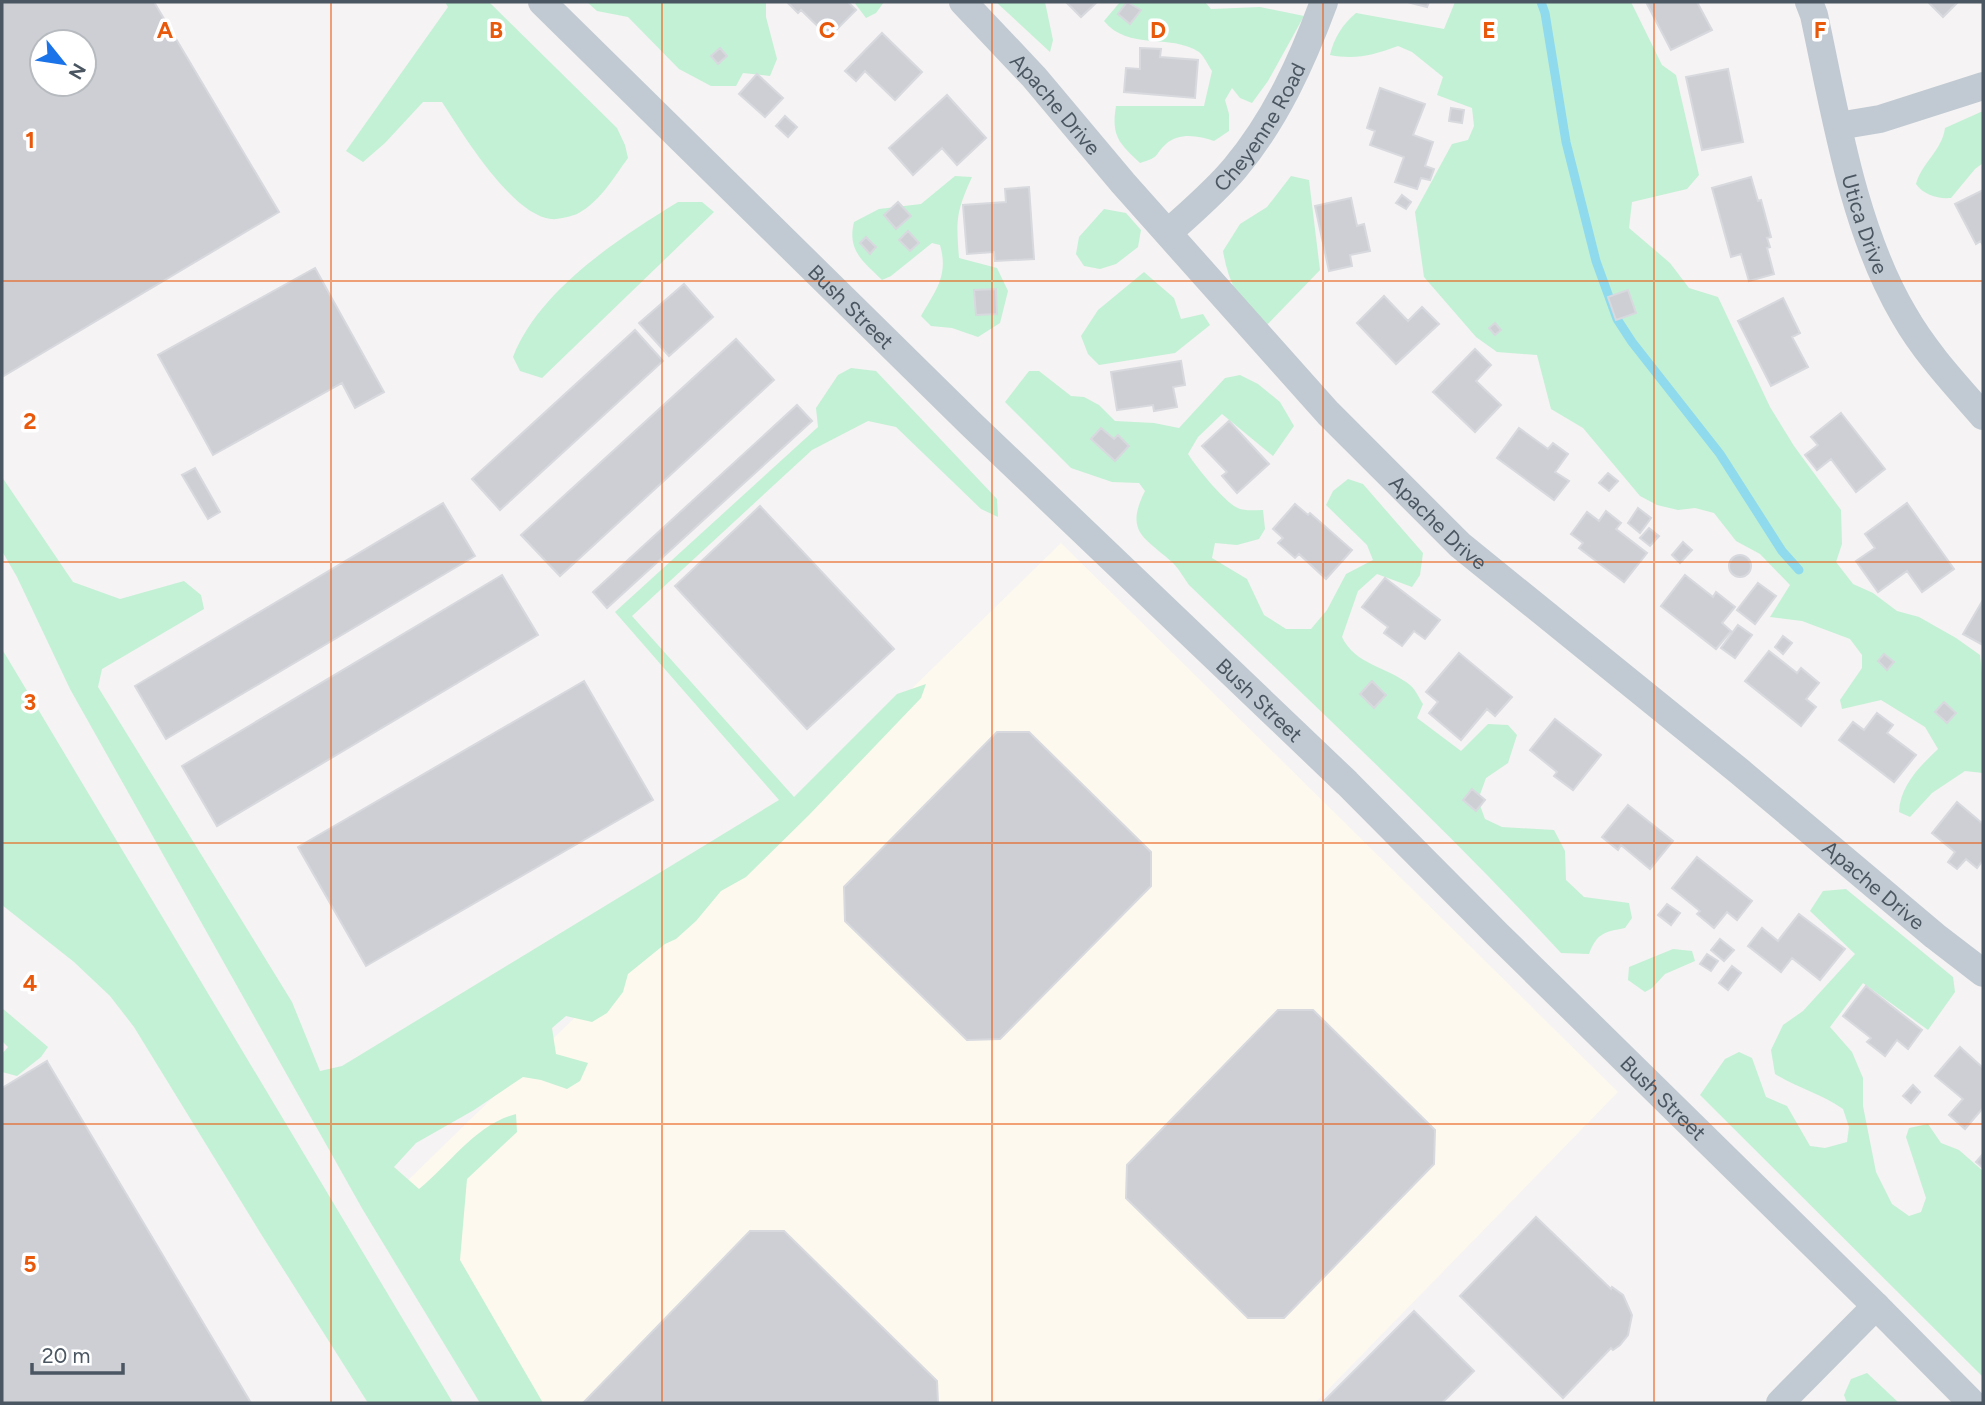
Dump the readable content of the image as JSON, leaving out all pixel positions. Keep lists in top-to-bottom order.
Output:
{
  "streets": {
    "street": [
      "Apache Drive",
      "Cheyenne Road",
      "Utica Drive",
      "Bush Street"
    ]
  },
  "crossings": [
    ["Apache Drive", "Cheyenne Road"]
  ],
  "scale_bar": "20 m",
  "north": "bottom right",
  "grid": {
    "columns": [
      "A",
      "B",
      "C",
      "D",
      "E",
      "F"
    ],
    "rows": [
      "1",
      "2",
      "3",
      "4",
      "5"
    ]
  }
}
